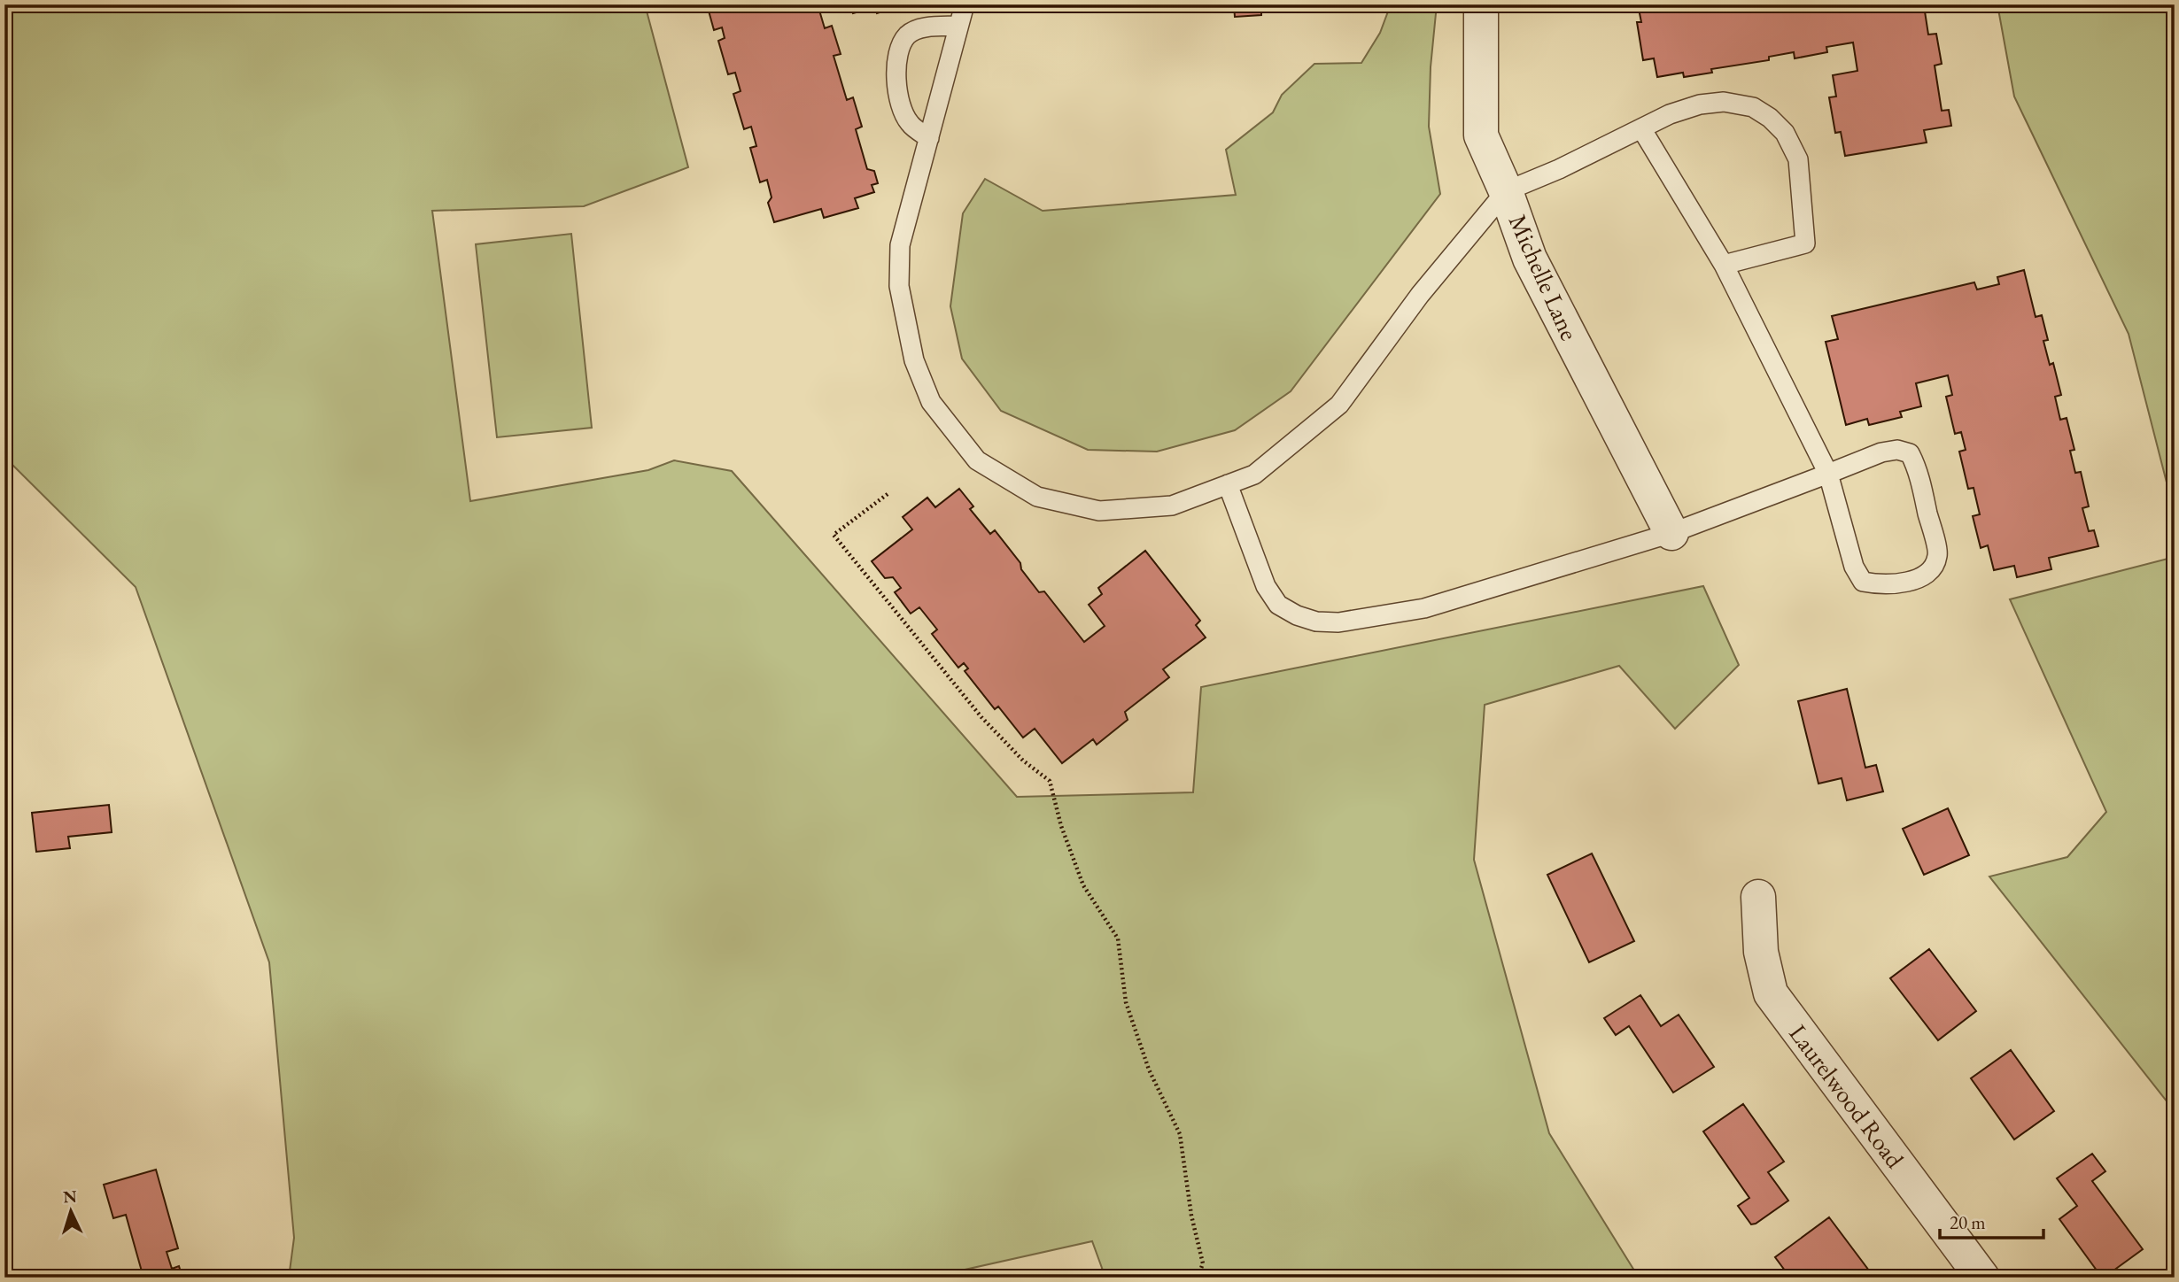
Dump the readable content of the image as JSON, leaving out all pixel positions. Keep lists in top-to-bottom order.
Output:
{
  "streets": {
    "street": ["Michelle Lane", "Laurelwood Road"]
  },
  "scale_bar": "20 m",
  "north": "top"
}
